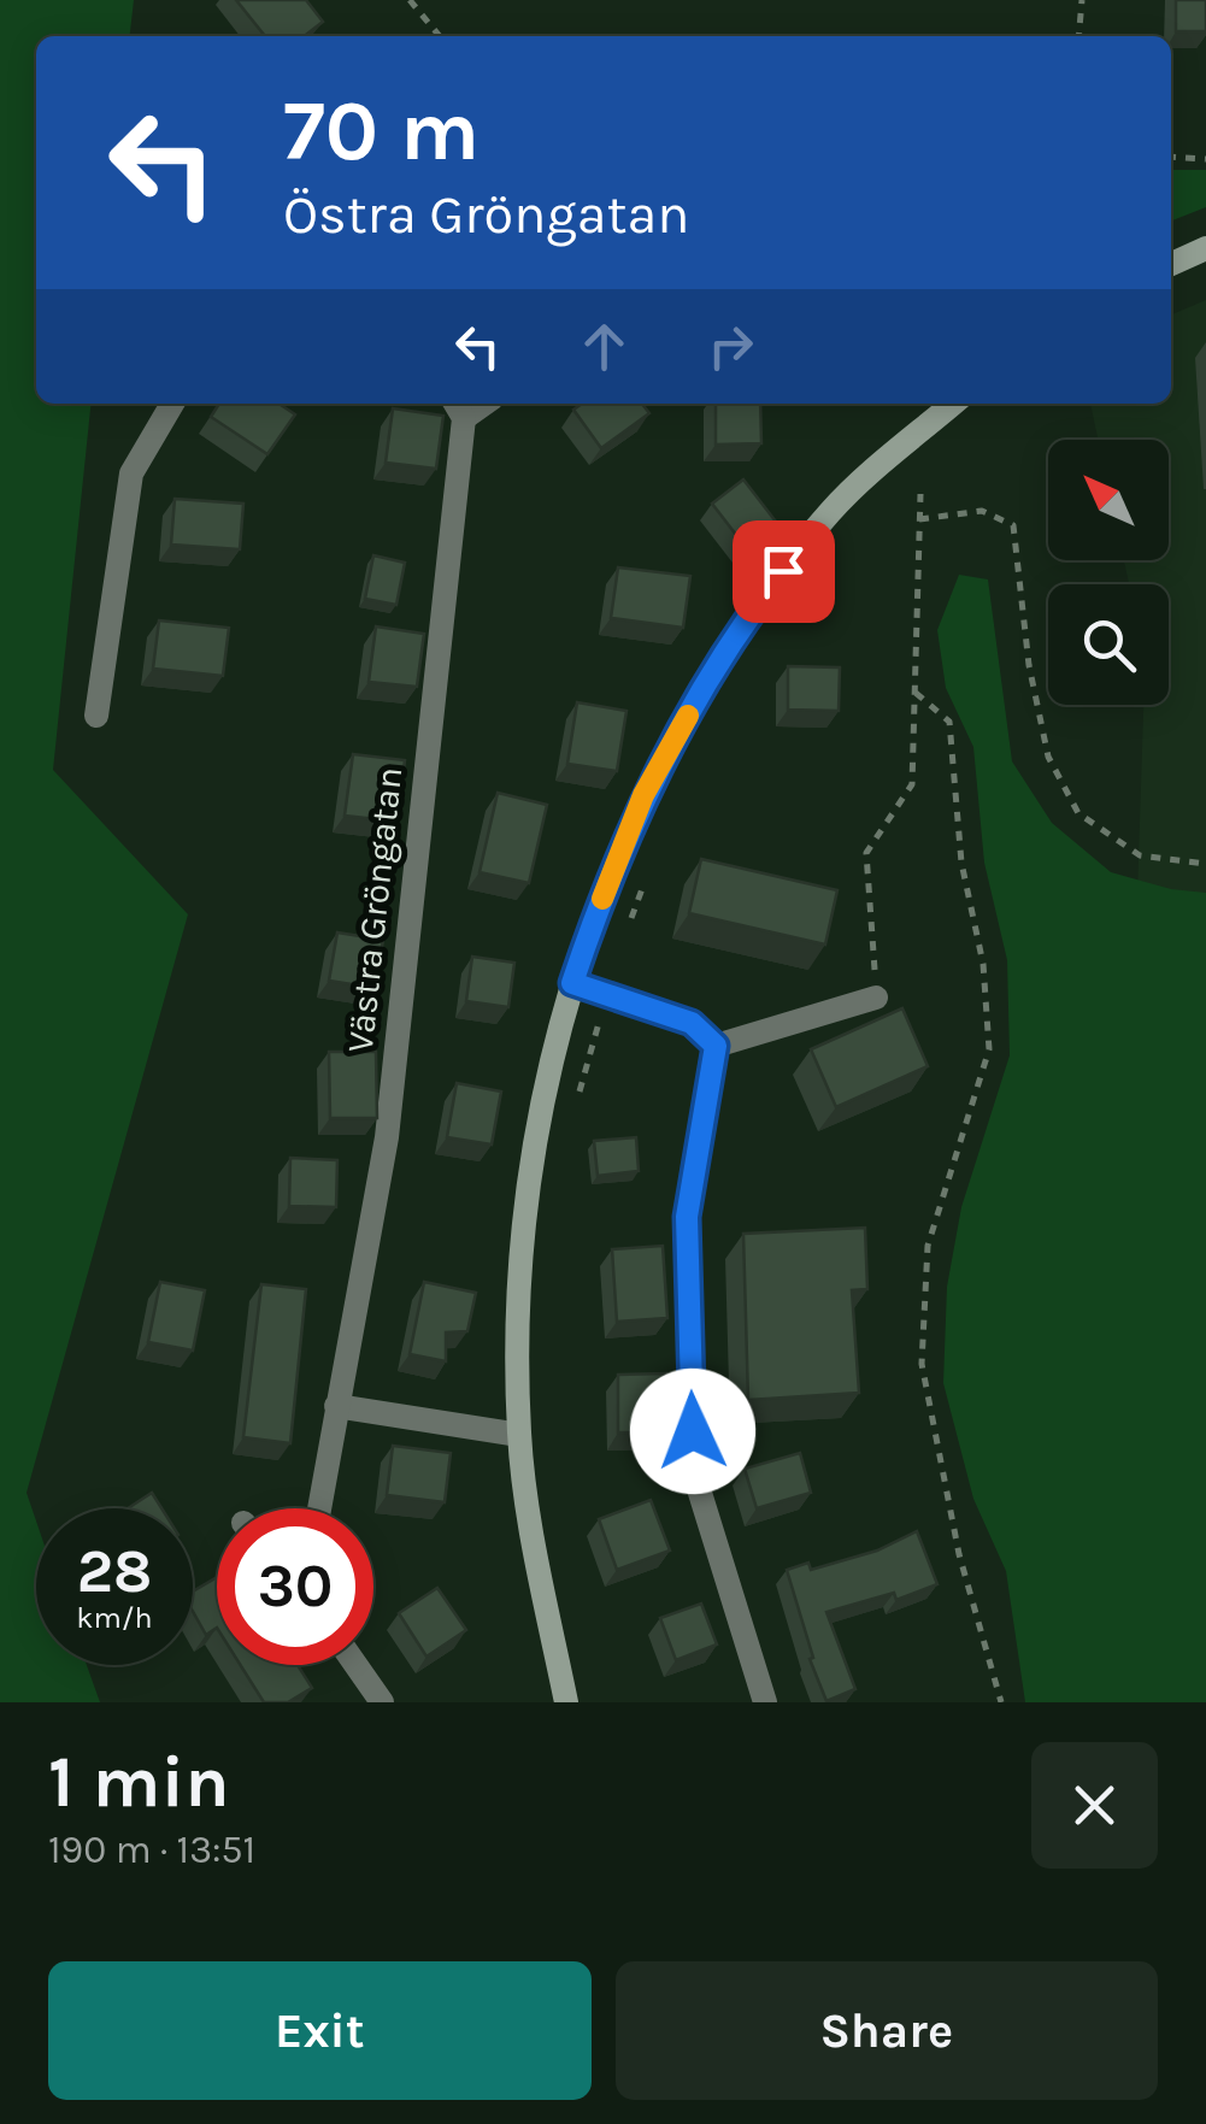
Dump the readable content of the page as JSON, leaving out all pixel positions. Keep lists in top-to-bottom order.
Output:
{
  "streets": {
    "street": ["Västra Gröngatan"]
  },
  "north": "top left",
  "page": {
    "turn": ["70 m", "Östra Gröngatan"],
    "speed": "28 km/h",
    "limit": "30",
    "heading": ["1 min", "190 m · 13:51"],
    "buttons": ["Exit", "Share"]
  }
}
